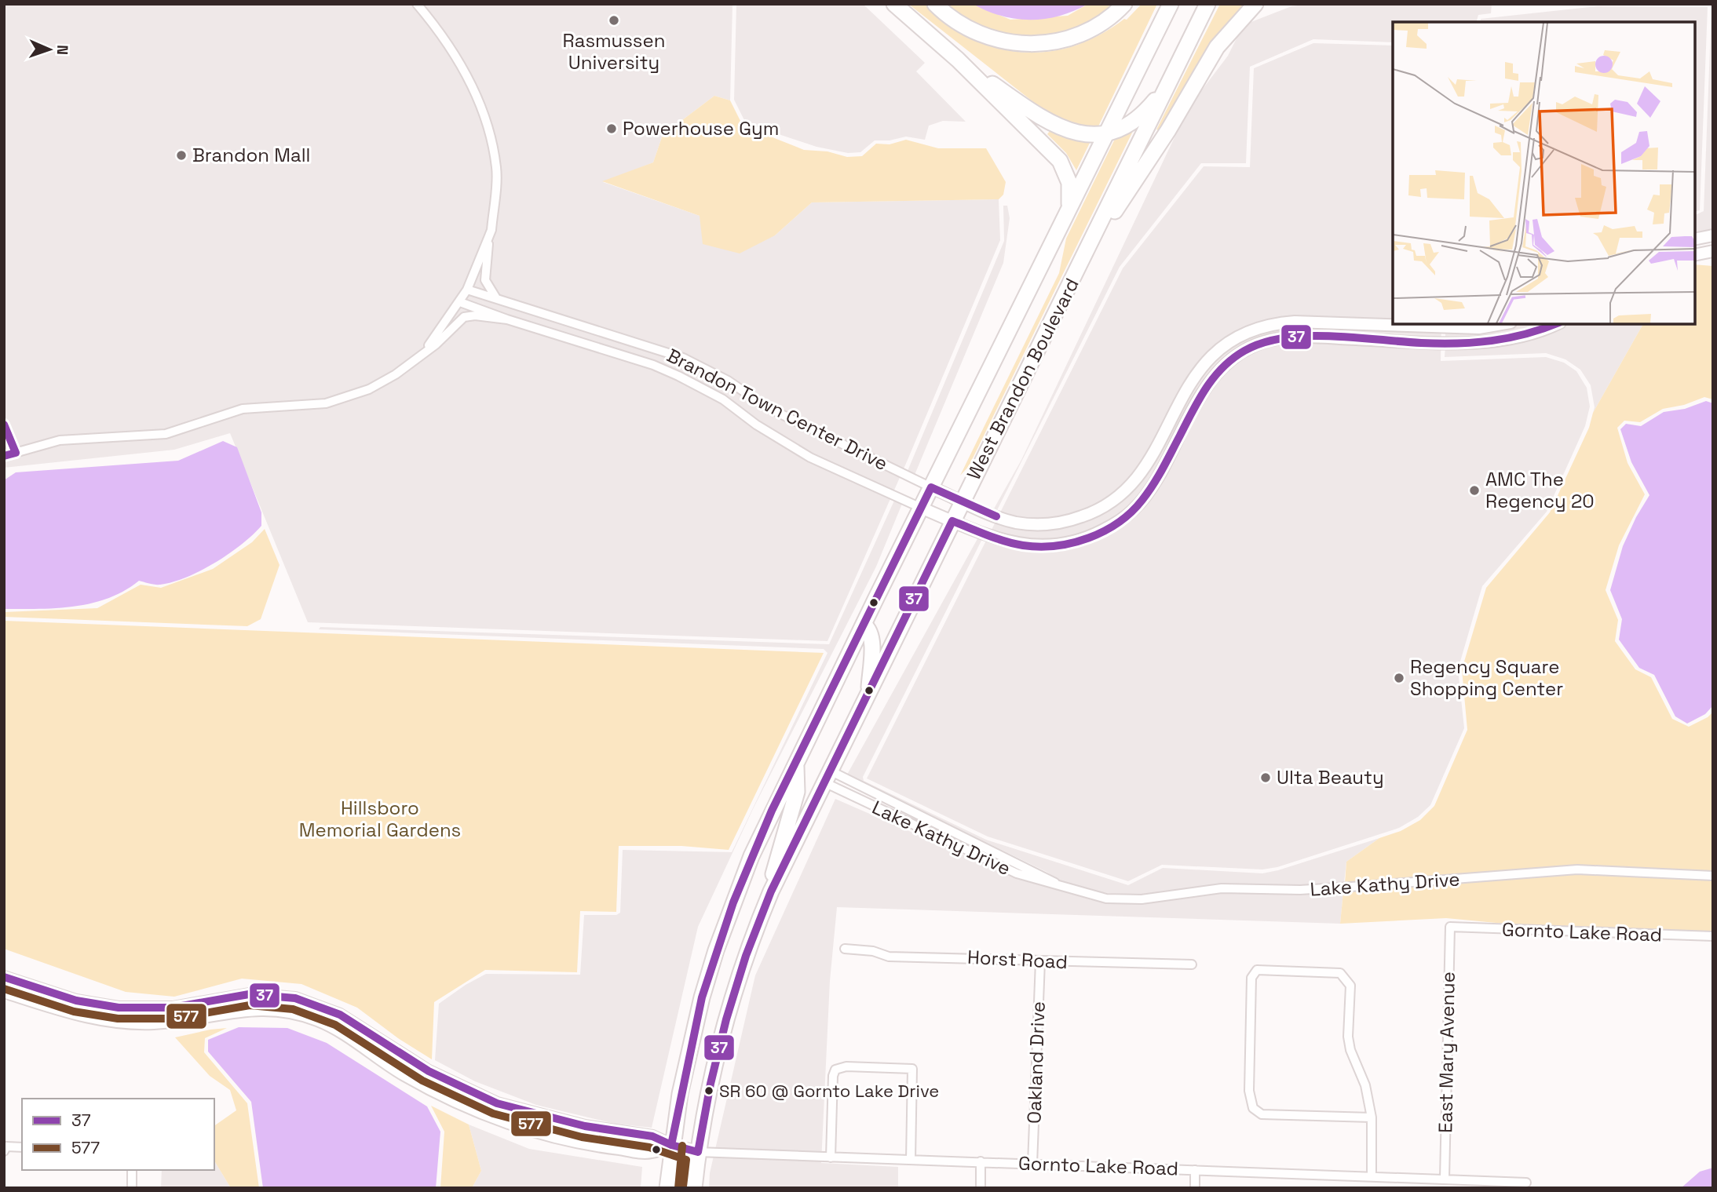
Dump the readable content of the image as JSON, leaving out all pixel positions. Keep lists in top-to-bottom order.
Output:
{
  "streets": {
    "highway": ["West Brandon Boulevard"],
    "street": [
      "Brandon Town Center Drive",
      "Lake Kathy Drive",
      "Gornto Lake Road",
      "Horst Road",
      "East Mary Avenue",
      "Oakland Drive"
    ]
  },
  "crossings": [
    ["West Brandon Boulevard", "Brandon Town Center Drive"],
    ["West Brandon Boulevard", "Lake Kathy Drive"],
    ["West Brandon Boulevard", "Gornto Lake Road"],
    ["Gornto Lake Road", "East Mary Avenue"],
    ["Gornto Lake Road", "Oakland Drive"],
    ["Horst Road", "Oakland Drive"]
  ],
  "parks": ["Hillsboro Memorial Gardens"],
  "places": [
    "Rasmussen University",
    "Powerhouse Gym",
    "Brandon Mall",
    "AMC The Regency 20",
    "Regency Square Shopping Center",
    "Ulta Beauty",
    "SR 60 @ Gornto Lake Drive"
  ],
  "lines": ["transit line 37", "transit line 577"],
  "legend": ["37", "577"],
  "north": "right"
}
